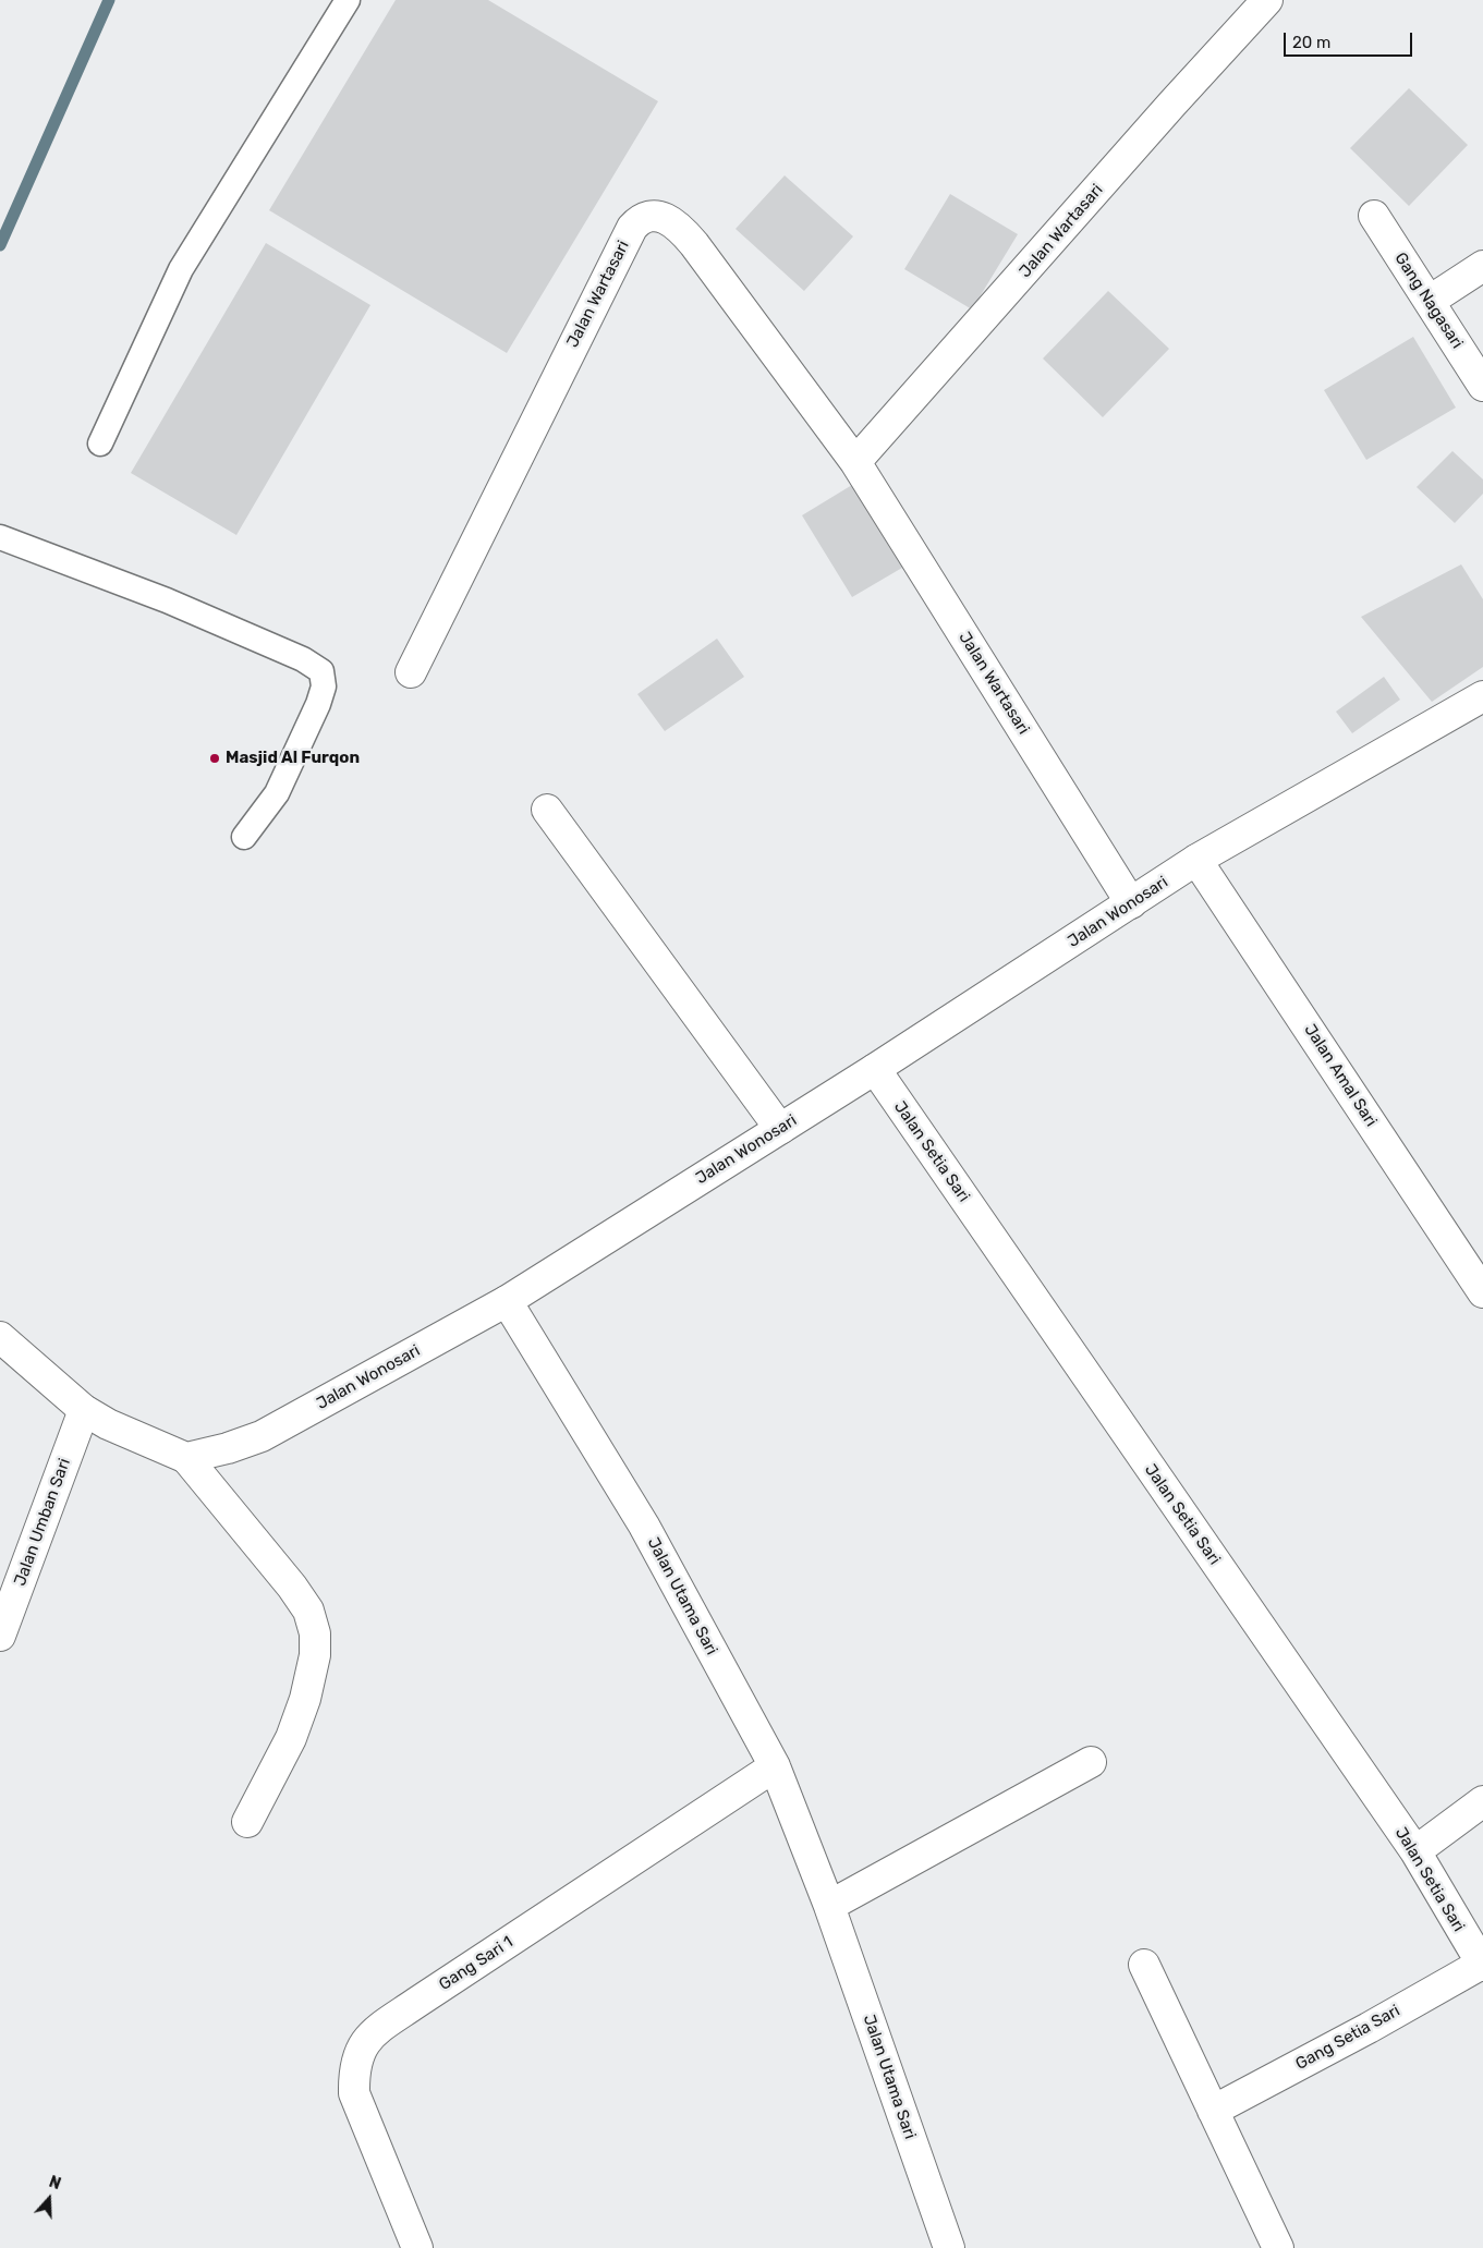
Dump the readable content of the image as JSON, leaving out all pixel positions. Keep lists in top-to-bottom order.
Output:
{
  "streets": {
    "street": [
      "Jalan Wartasari",
      "Gang Nagasari",
      "Jalan Wonosari",
      "Jalan Amal Sari",
      "Jalan Setia Sari",
      "Jalan Umban Sari",
      "Jalan Utama Sari",
      "Gang Sari 1",
      "Gang Setia Sari"
    ]
  },
  "crossings": [
    ["Jalan Wartasari", "Jalan Wonosari"],
    ["Jalan Wonosari", "Jalan Amal Sari"],
    ["Jalan Wonosari", "Jalan Setia Sari"],
    ["Jalan Wonosari", "Jalan Utama Sari"],
    ["Jalan Setia Sari", "Gang Setia Sari"],
    ["Jalan Utama Sari", "Gang Sari 1"]
  ],
  "places": ["Masjid Al Furqon"],
  "scale_bar": "20 m",
  "north": "top"
}
